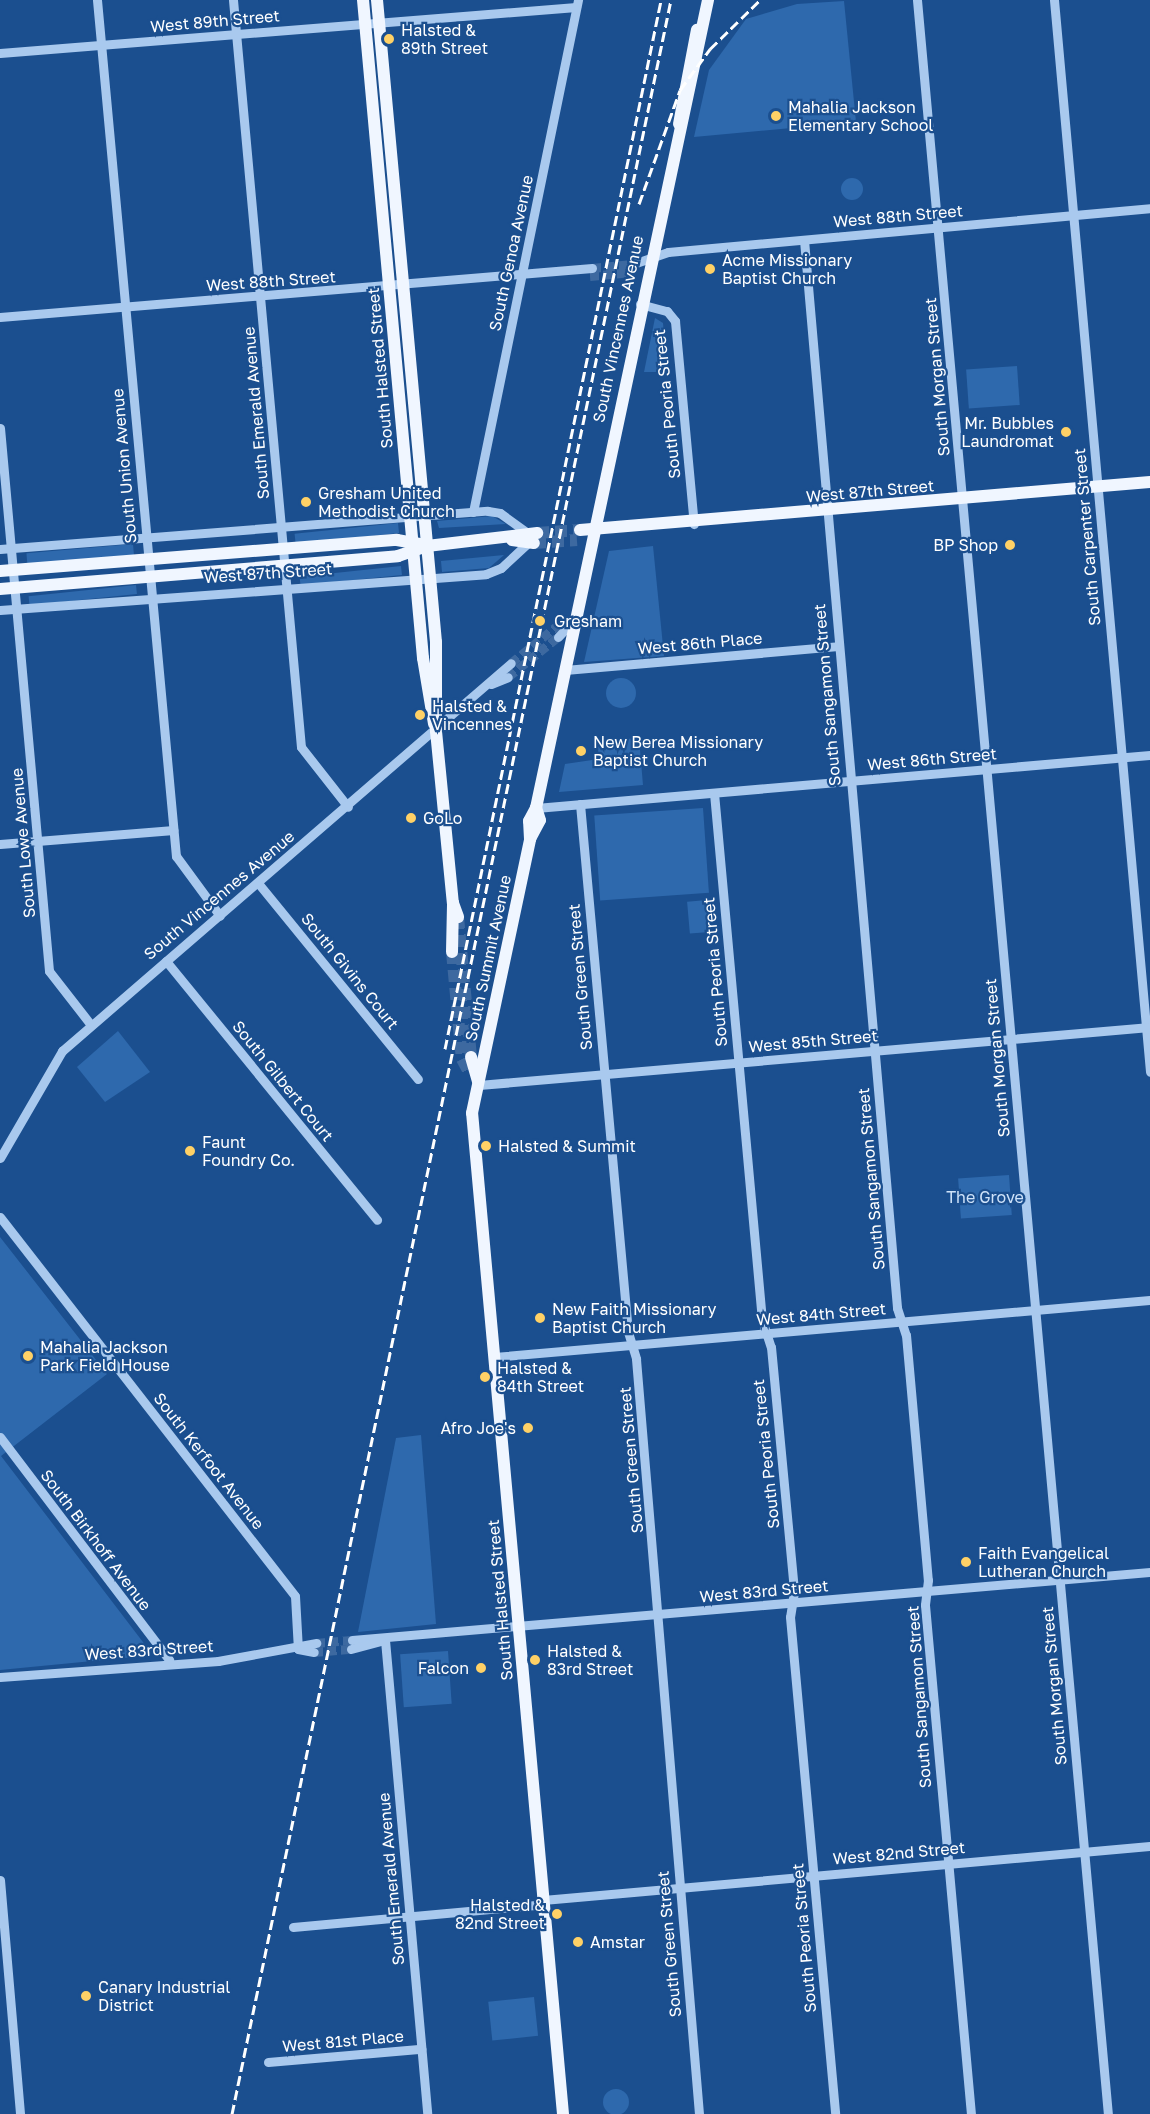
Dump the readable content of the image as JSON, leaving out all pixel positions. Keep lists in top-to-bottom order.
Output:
{
  "streets": {
    "main road": [
      "South Vincennes Avenue",
      "South Halsted Street",
      "West 87th Street",
      "South Summit Avenue"
    ],
    "street": [
      "West 89th Street",
      "West 88th Street",
      "South Genoa Avenue",
      "South Morgan Street",
      "South Peoria Street",
      "South Emerald Avenue",
      "South Union Avenue",
      "South Carpenter Street",
      "West 86th Place",
      "South Sangamon Street",
      "West 86th Street",
      "South Lowe Avenue",
      "South Givins Court",
      "South Green Street",
      "West 85th Street",
      "South Gilbert Court",
      "West 84th Street",
      "South Kerfoot Avenue",
      "South Birkhoff Avenue",
      "West 83rd Street",
      "West 82nd Street",
      "West 81st Place"
    ]
  },
  "crossings": [
    ["West 89th Street", "South Genoa Avenue"],
    ["West 89th Street", "South Halsted Street"],
    ["West 89th Street", "South Emerald Avenue"],
    ["West 89th Street", "South Union Avenue"],
    ["West 88th Street", "South Genoa Avenue"],
    ["West 88th Street", "South Vincennes Avenue"],
    ["West 88th Street", "South Halsted Street"],
    ["West 88th Street", "South Morgan Street"],
    ["West 88th Street", "South Emerald Avenue"],
    ["West 88th Street", "South Union Avenue"],
    ["West 88th Street", "South Carpenter Street"],
    ["West 88th Street", "South Sangamon Street"],
    ["South Vincennes Avenue", "South Halsted Street"],
    ["South Vincennes Avenue", "South Peoria Street"],
    ["South Vincennes Avenue", "South Emerald Avenue"],
    ["South Vincennes Avenue", "South Union Avenue"],
    ["South Vincennes Avenue", "West 87th Street"],
    ["South Vincennes Avenue", "South Lowe Avenue"],
    ["South Vincennes Avenue", "South Summit Avenue"],
    ["South Vincennes Avenue", "South Givins Court"],
    ["South Vincennes Avenue", "South Gilbert Court"],
    ["South Halsted Street", "West 87th Street"],
    ["South Halsted Street", "South Summit Avenue"],
    ["South Halsted Street", "West 85th Street"],
    ["South Halsted Street", "West 84th Street"],
    ["South Halsted Street", "West 83rd Street"],
    ["South Halsted Street", "West 82nd Street"],
    ["South Morgan Street", "West 87th Street"],
    ["South Morgan Street", "West 86th Street"],
    ["South Morgan Street", "West 85th Street"],
    ["South Morgan Street", "West 84th Street"],
    ["South Morgan Street", "West 83rd Street"],
    ["South Morgan Street", "West 82nd Street"],
    ["South Peoria Street", "West 87th Street"],
    ["South Peoria Street", "West 86th Street"],
    ["South Peoria Street", "West 85th Street"],
    ["South Peoria Street", "West 84th Street"],
    ["South Peoria Street", "West 83rd Street"],
    ["South Peoria Street", "West 82nd Street"],
    ["South Emerald Avenue", "West 87th Street"],
    ["South Emerald Avenue", "West 83rd Street"],
    ["South Emerald Avenue", "West 82nd Street"],
    ["South Emerald Avenue", "West 81st Place"],
    ["South Union Avenue", "West 87th Street"],
    ["West 87th Street", "South Carpenter Street"],
    ["West 87th Street", "South Sangamon Street"],
    ["West 87th Street", "South Lowe Avenue"],
    ["West 87th Street", "South Summit Avenue"],
    ["South Carpenter Street", "West 86th Street"],
    ["South Carpenter Street", "West 85th Street"],
    ["West 86th Place", "South Sangamon Street"],
    ["West 86th Place", "South Summit Avenue"],
    ["South Sangamon Street", "West 86th Street"],
    ["South Sangamon Street", "West 85th Street"],
    ["South Sangamon Street", "West 84th Street"],
    ["South Sangamon Street", "West 83rd Street"],
    ["South Sangamon Street", "West 82nd Street"],
    ["West 86th Street", "South Summit Avenue"],
    ["West 86th Street", "South Green Street"],
    ["South Summit Avenue", "West 85th Street"],
    ["South Green Street", "West 85th Street"],
    ["South Green Street", "West 84th Street"],
    ["South Green Street", "West 83rd Street"],
    ["South Green Street", "West 82nd Street"],
    ["South Kerfoot Avenue", "West 83rd Street"],
    ["South Birkhoff Avenue", "West 83rd Street"]
  ],
  "parks": ["The Grove"],
  "places": [
    "Halsted & 89th Street",
    "Mahalia Jackson Elementary School",
    "Acme Missionary Baptist Church",
    "Mr. Bubbles Laundromat",
    "Gresham United Methodist Church",
    "BP Shop",
    "Gresham",
    "Halsted & Vincennes",
    "New Berea Missionary Baptist Church",
    "GoLo",
    "Halsted & Summit",
    "Faunt Foundry Co.",
    "New Faith Missionary Baptist Church",
    "Mahalia Jackson Park Field House",
    "Halsted & 84th Street",
    "Afro Joe's",
    "Faith Evangelical Lutheran Church",
    "Halsted & 83rd Street",
    "Falcon",
    "Halsted & 82nd Street",
    "Amstar",
    "Canary Industrial District"
  ]
}
